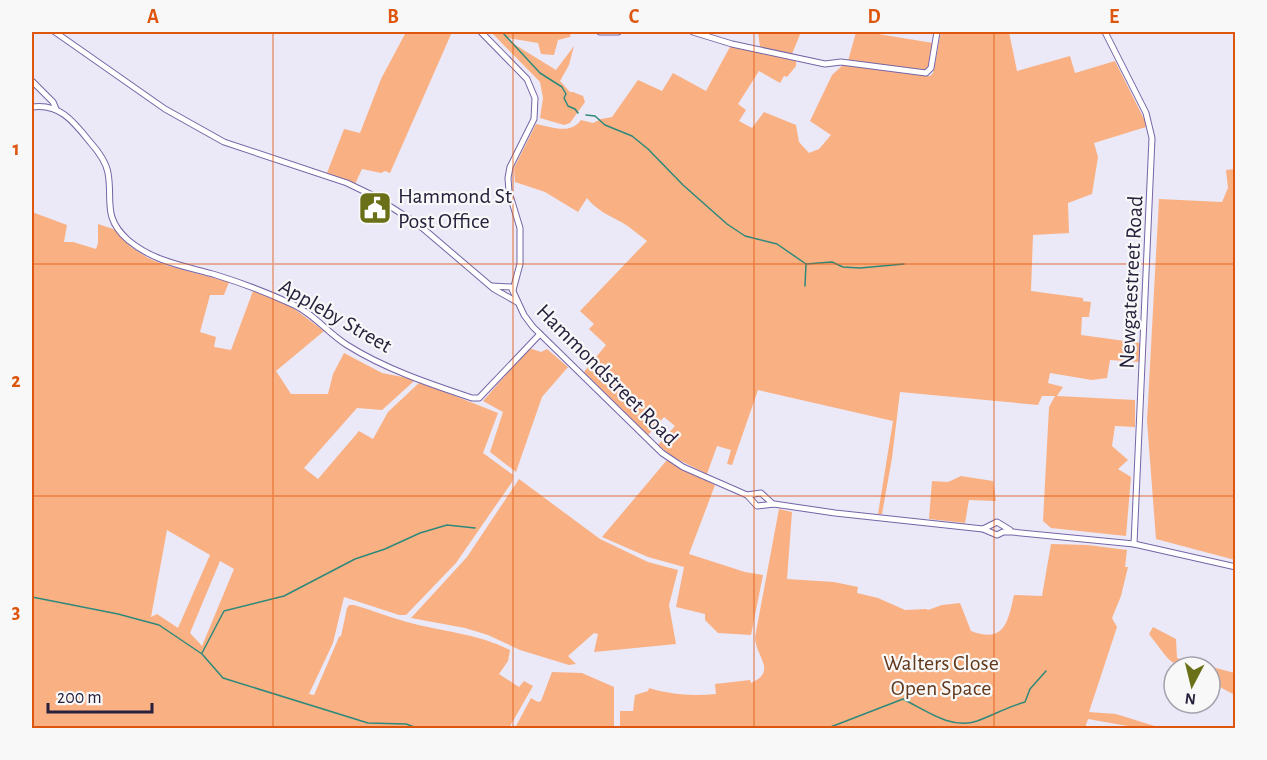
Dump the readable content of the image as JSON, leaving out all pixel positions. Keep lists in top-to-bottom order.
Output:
{
  "streets": {
    "street": ["Newgatestreet Road", "Appleby Street", "Hammondstreet Road"]
  },
  "crossings": [
    ["Newgatestreet Road", "Hammondstreet Road"],
    ["Appleby Street", "Hammondstreet Road"]
  ],
  "parks": ["Walters Close Open Space"],
  "places": {
    "public building": ["Hammond St Post Office"]
  },
  "scale_bar": "200 m",
  "north": "bottom",
  "grid": {
    "columns": [
      "A",
      "B",
      "C",
      "D",
      "E"
    ],
    "rows": ["1", "2", "3"]
  }
}
